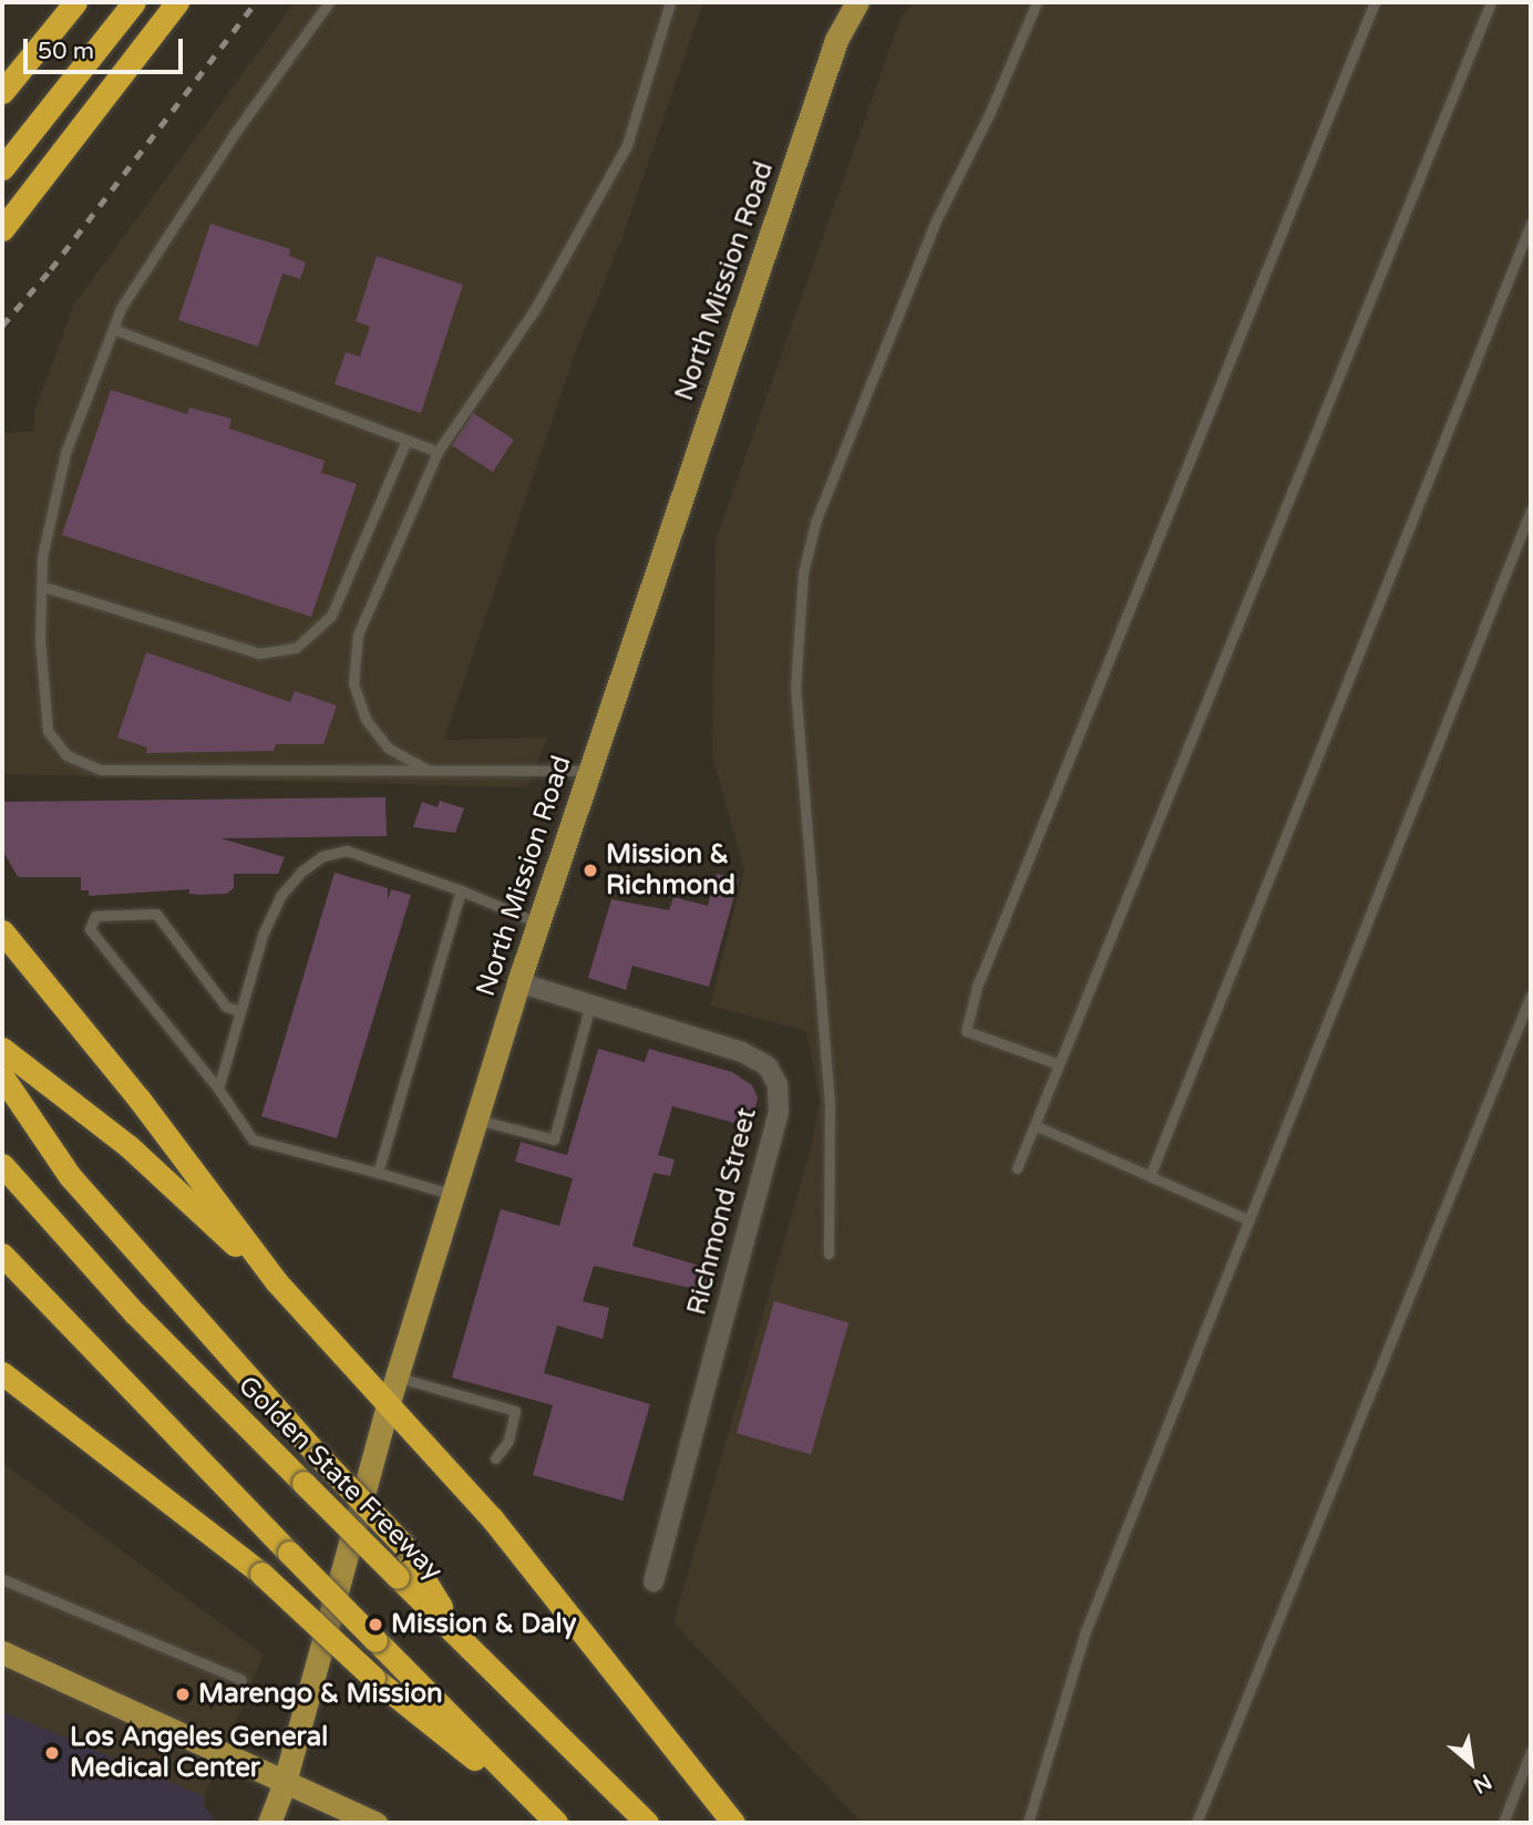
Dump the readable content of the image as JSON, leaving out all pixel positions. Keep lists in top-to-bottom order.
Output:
{
  "streets": {
    "highway": ["Golden State Freeway"],
    "main road": ["North Mission Road"],
    "street": ["Richmond Street"]
  },
  "crossings": [
    ["North Mission Road", "Richmond Street"]
  ],
  "places": [
    "Mission & Richmond",
    "Mission & Daly",
    "Marengo & Mission",
    "Los Angeles General Medical Center"
  ],
  "scale_bar": "50 m",
  "north": "bottom right"
}
